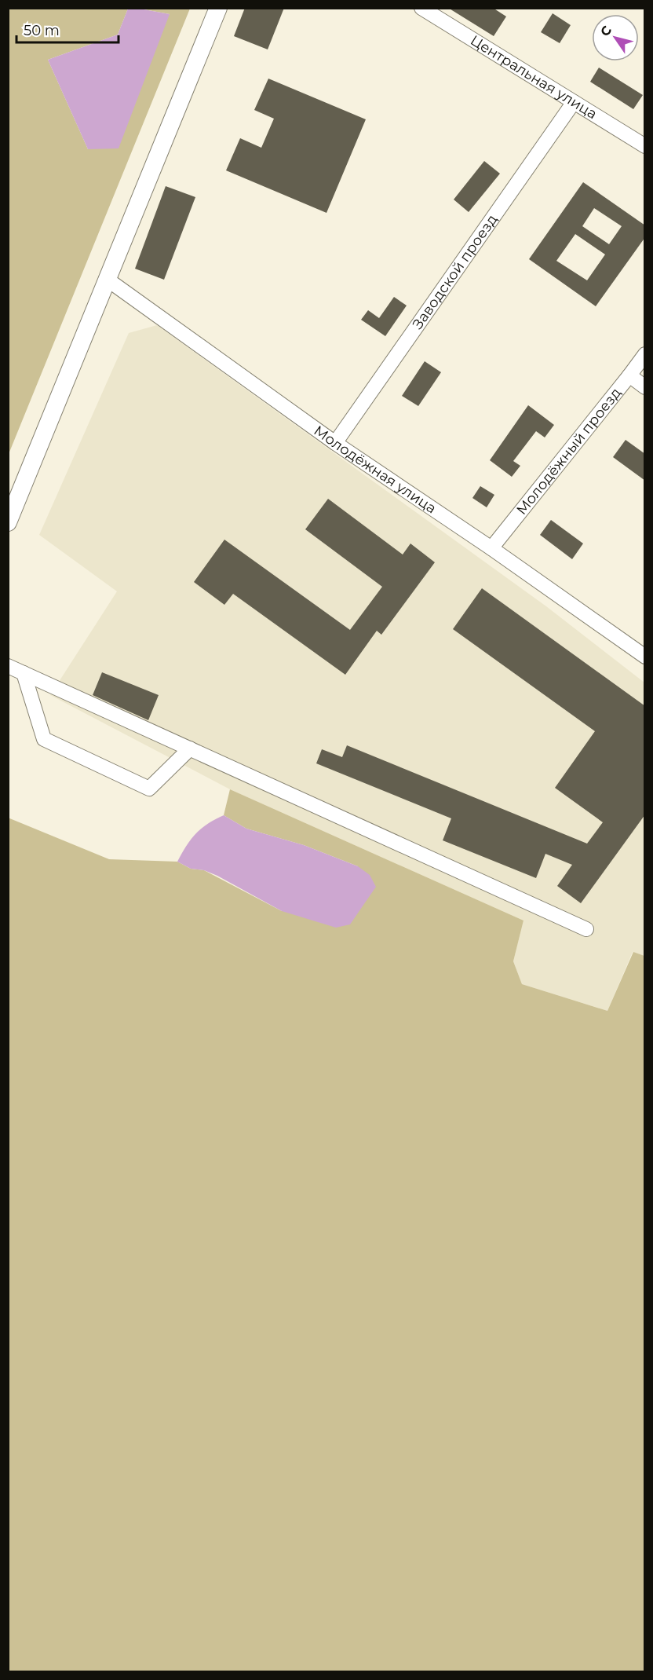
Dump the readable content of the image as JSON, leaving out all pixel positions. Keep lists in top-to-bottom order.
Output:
{
  "streets": {
    "street": [
      "Центральная улица",
      "Заводской проезд",
      "Молодёжный проезд",
      "Молодёжная улица"
    ]
  },
  "crossings": [
    ["Центральная улица", "Заводской проезд"],
    ["Заводской проезд", "Молодёжная улица"],
    ["Молодёжный проезд", "Молодёжная улица"]
  ],
  "scale_bar": "50 m",
  "north": "top left"
}
